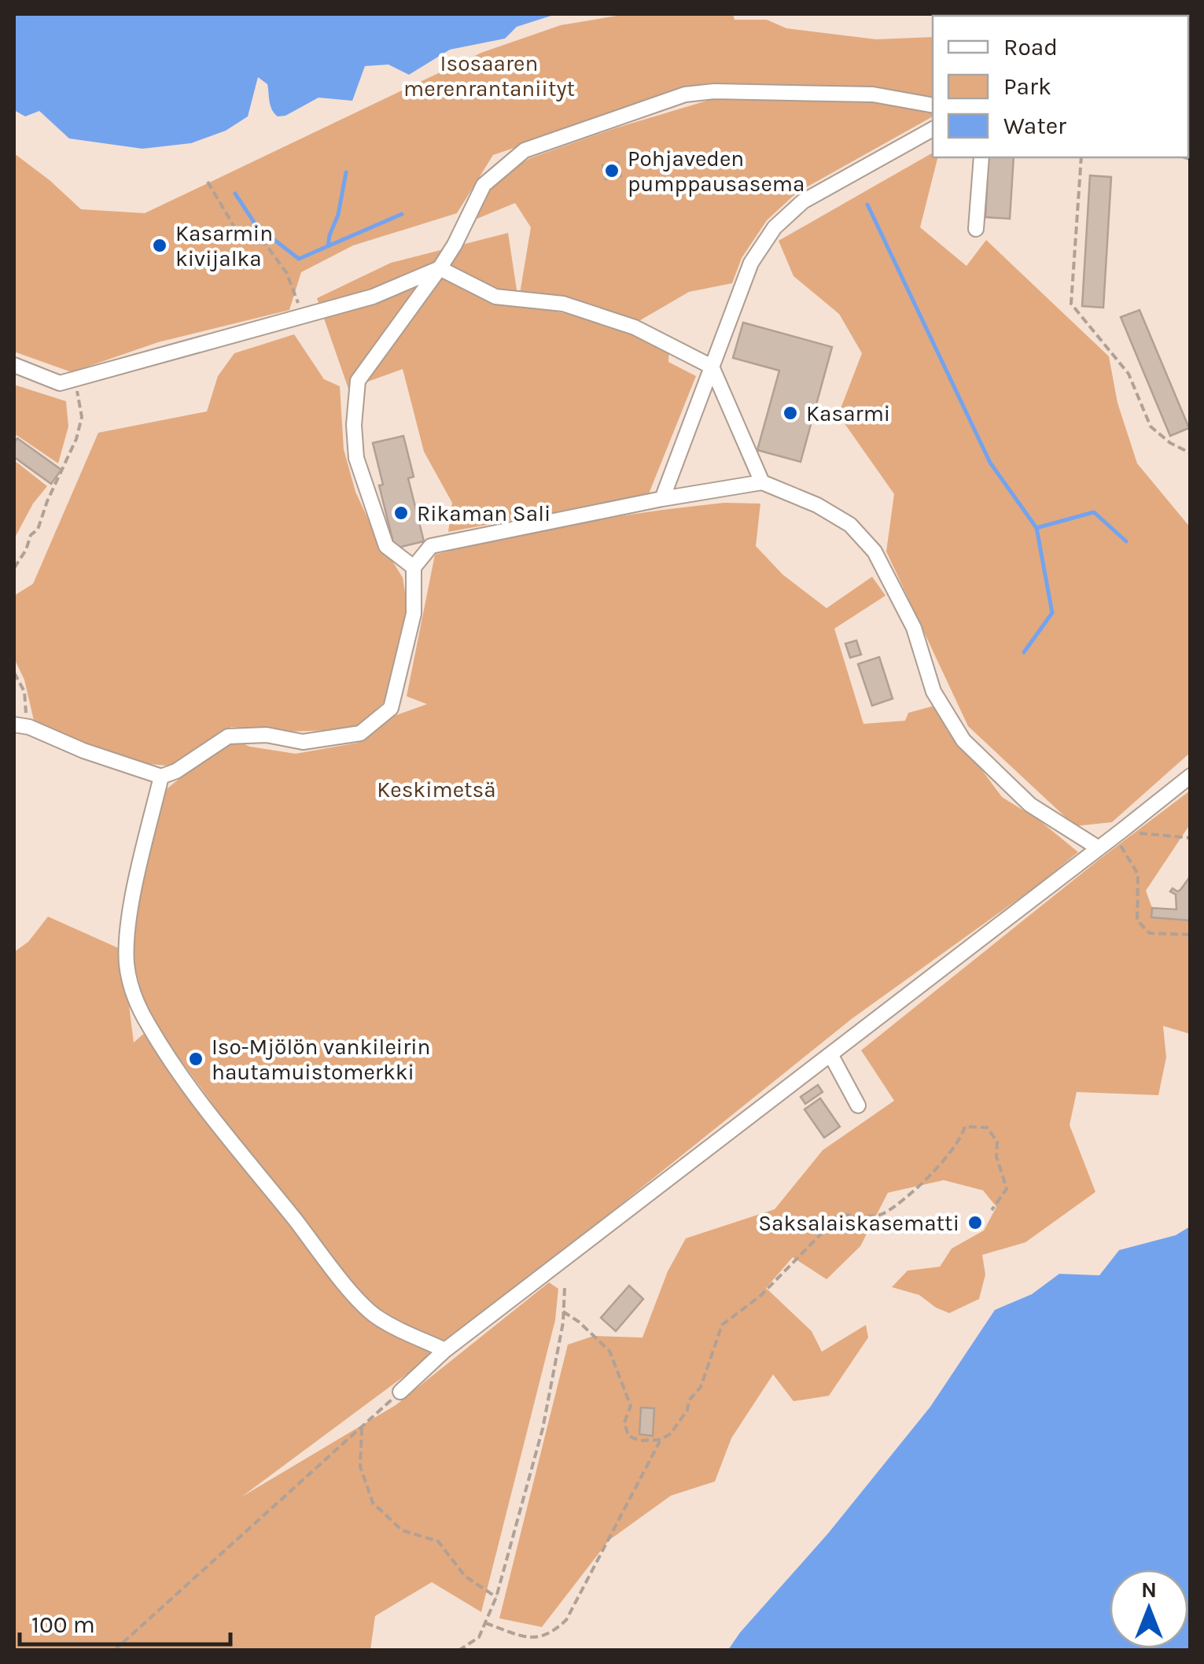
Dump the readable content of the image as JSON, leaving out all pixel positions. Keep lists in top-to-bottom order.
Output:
{
  "parks": ["Isosaaren merenrantaniityt", "Keskimetsä"],
  "places": [
    "Pohjaveden pumppausasema",
    "Kasarmin kivijalka",
    "Kasarmi",
    "Rikaman Sali",
    "Iso-Mjölön vankileirin hautamuistomerkki",
    "Saksalaiskasematti"
  ],
  "legend": ["Road", "Park", "Water"],
  "scale_bar": "100 m",
  "north": "top"
}
